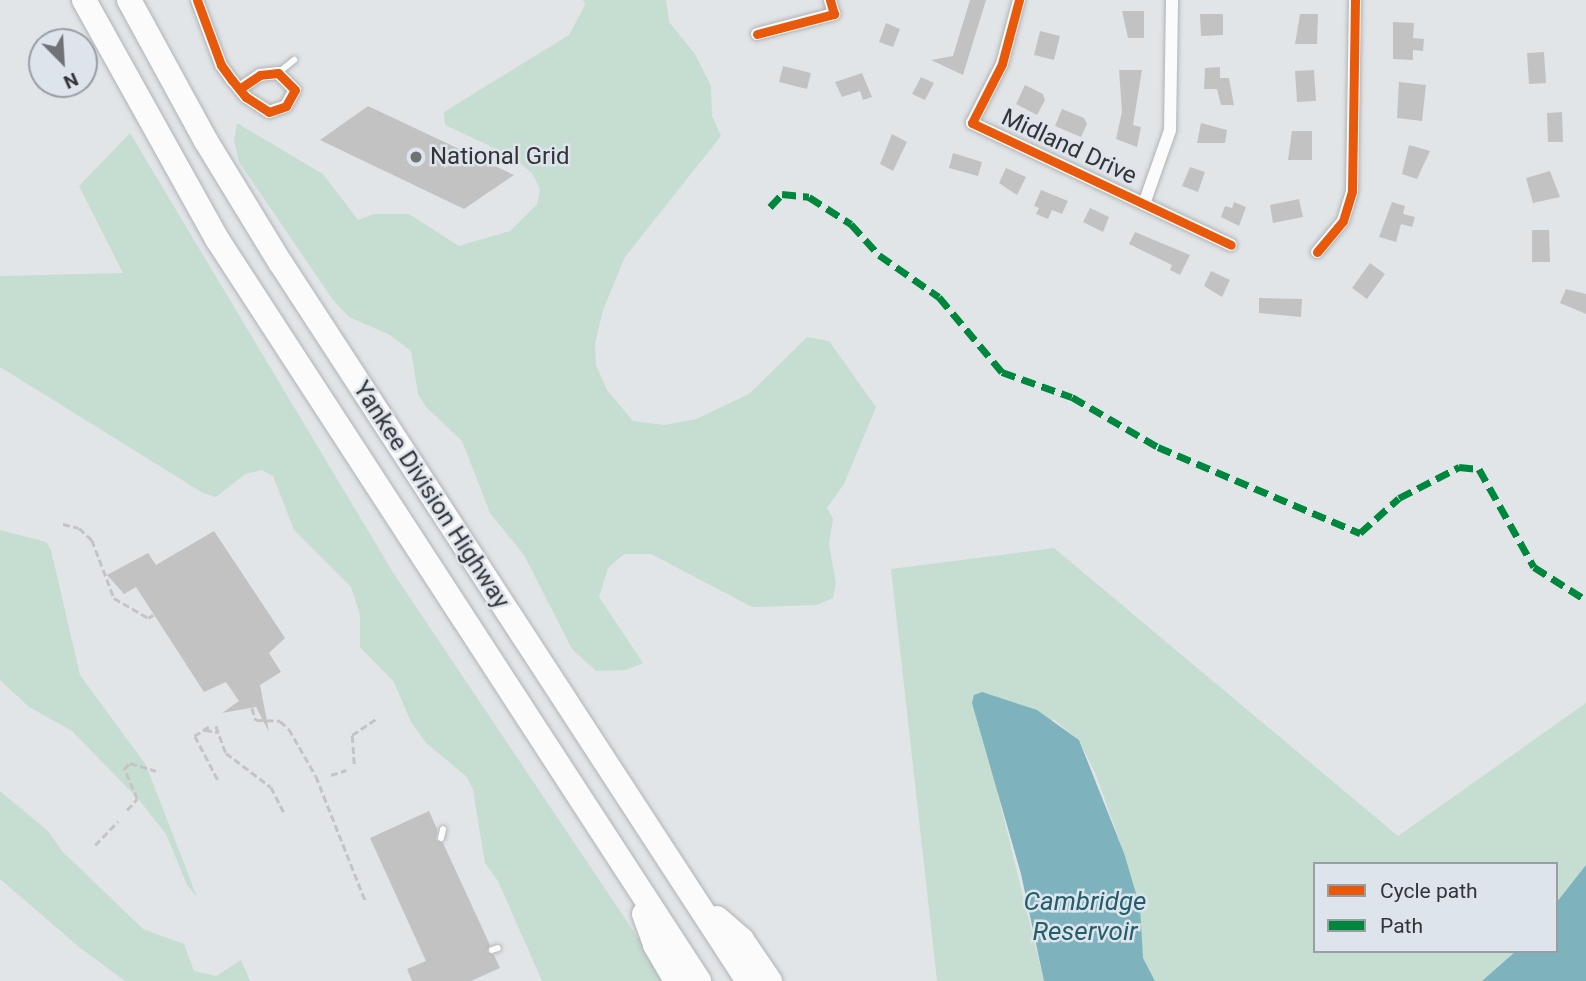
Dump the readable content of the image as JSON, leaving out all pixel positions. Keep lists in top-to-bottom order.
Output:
{
  "streets": {
    "highway": ["Yankee Division Highway"],
    "street": ["Midland Drive"]
  },
  "water": ["Cambridge Reservoir"],
  "places": ["National Grid"],
  "legend": ["Cycle path", "Path"],
  "north": "bottom right"
}
